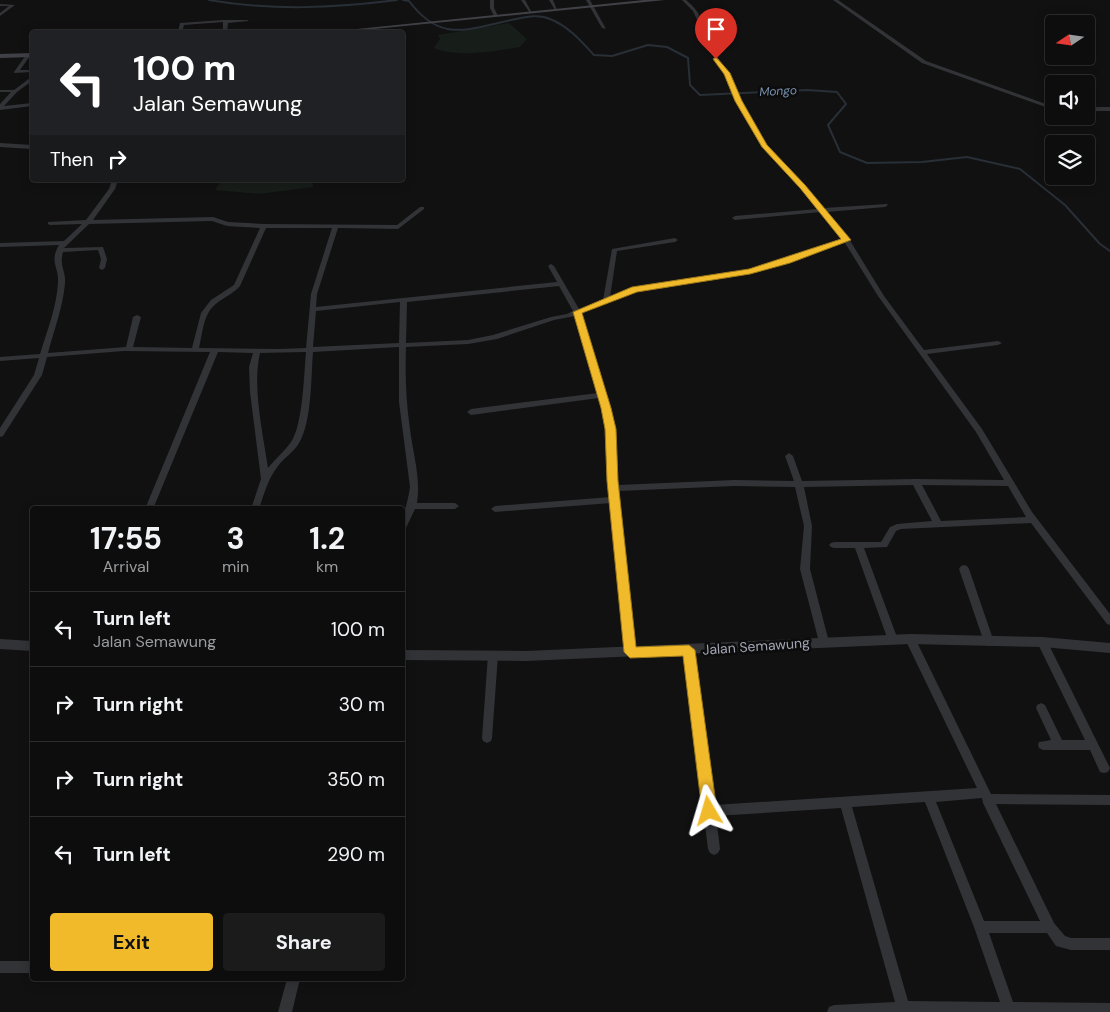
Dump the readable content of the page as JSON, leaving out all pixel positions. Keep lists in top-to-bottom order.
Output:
{
  "streets": {
    "street": ["Jalan Semawung"]
  },
  "water": ["Mongo"],
  "north": "left",
  "page": {
    "turn": ["100 m", "Jalan Semawung"],
    "then": "Then",
    "eta": [
      "17:55",
      "Arrival",
      "3",
      "min",
      "1.2",
      "km"
    ],
    "list": [
      {
        "name": "Turn left",
        "note": "Jalan Semawung",
        "value": "100 m"
      },
      {
        "name": "Turn right",
        "value": "30 m"
      },
      {
        "name": "Turn right",
        "value": "350 m"
      },
      {
        "name": "Turn left",
        "value": "290 m"
      }
    ],
    "buttons": ["Exit", "Share"]
  }
}
